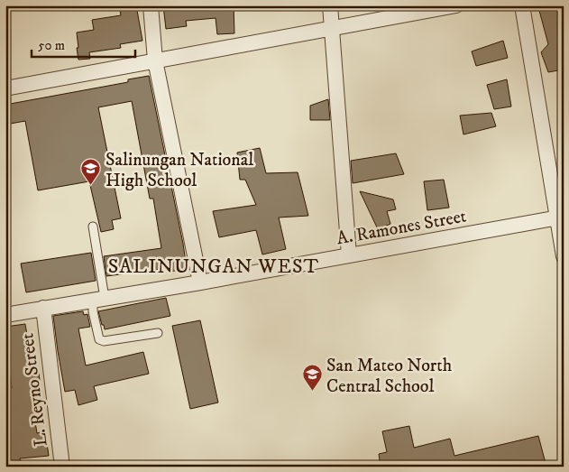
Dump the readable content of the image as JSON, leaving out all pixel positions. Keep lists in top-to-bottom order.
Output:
{
  "streets": {
    "street": ["A. Ramones Street", "L. Reyno Street"]
  },
  "crossings": [
    ["A. Ramones Street", "L. Reyno Street"]
  ],
  "districts": ["SALINUNGAN WEST"],
  "places": {
    "school or university": ["Salinungan National High School", "San Mateo North Central School"]
  },
  "scale_bar": "50 m"
}
